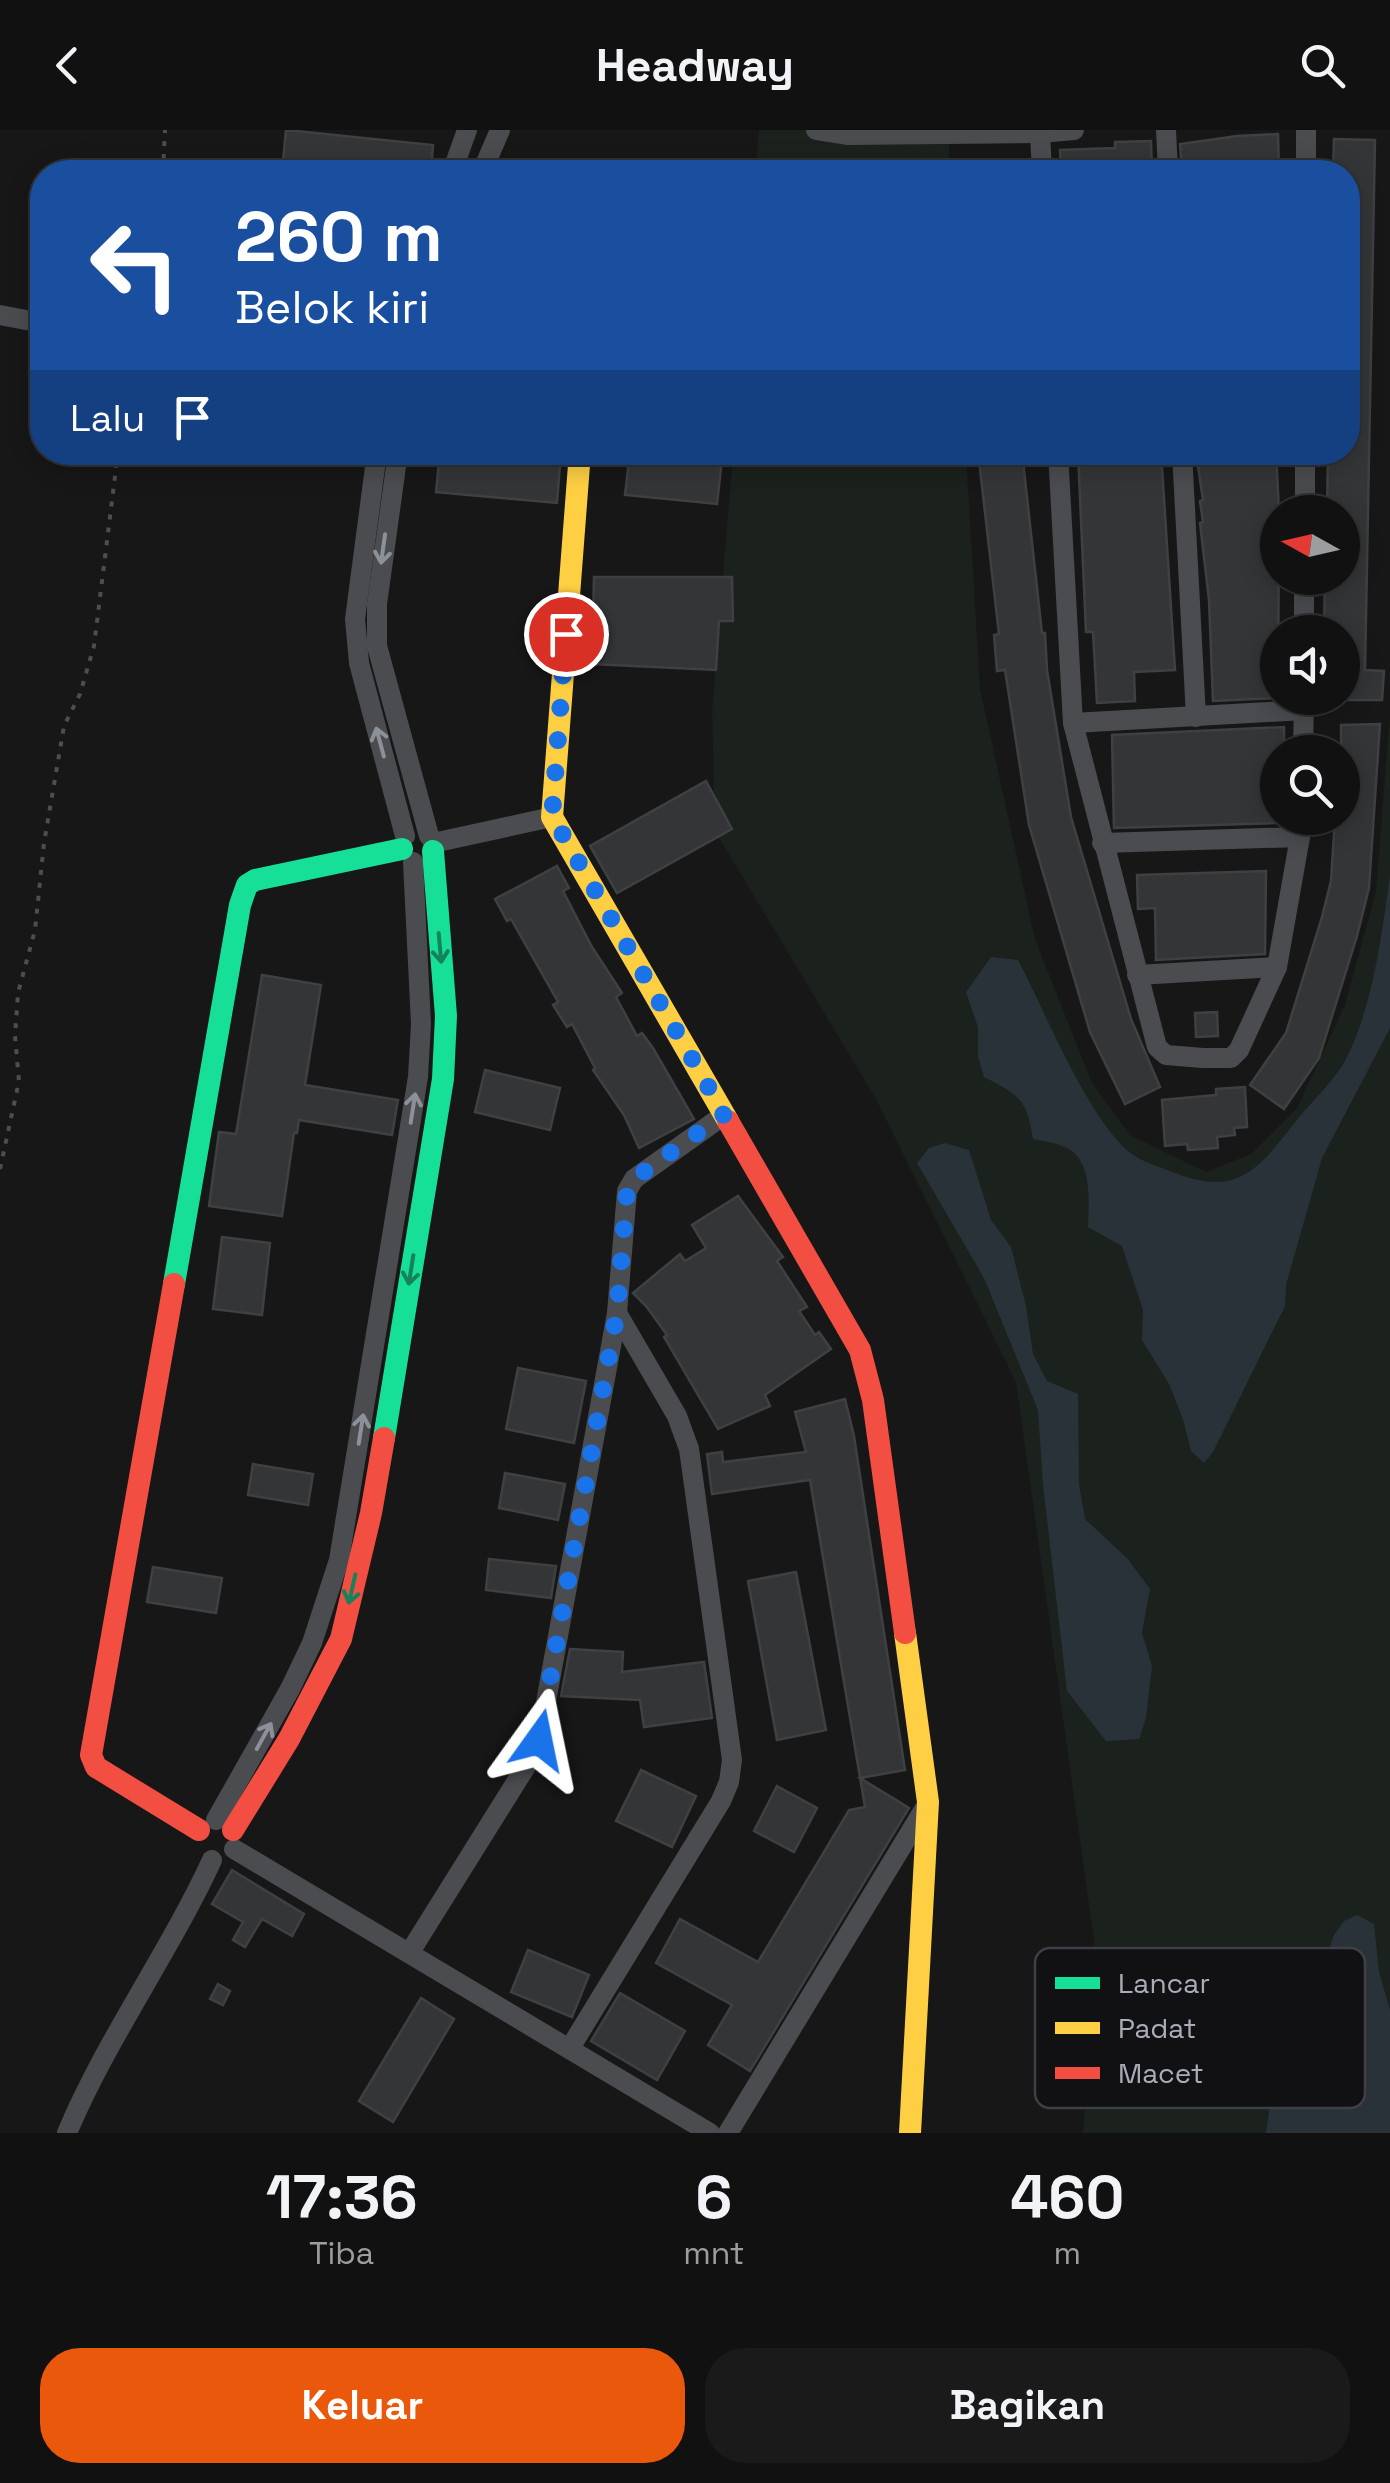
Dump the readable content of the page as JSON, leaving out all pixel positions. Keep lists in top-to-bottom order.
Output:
{
  "legend": ["Lancar", "Padat", "Macet"],
  "north": "left",
  "page": {
    "header": "Headway",
    "turn": ["260 m", "Belok kiri"],
    "then": "Lalu",
    "eta": [
      "17:36",
      "Tiba",
      "6",
      "mnt",
      "460",
      "m"
    ],
    "buttons": ["Keluar", "Bagikan"]
  }
}
